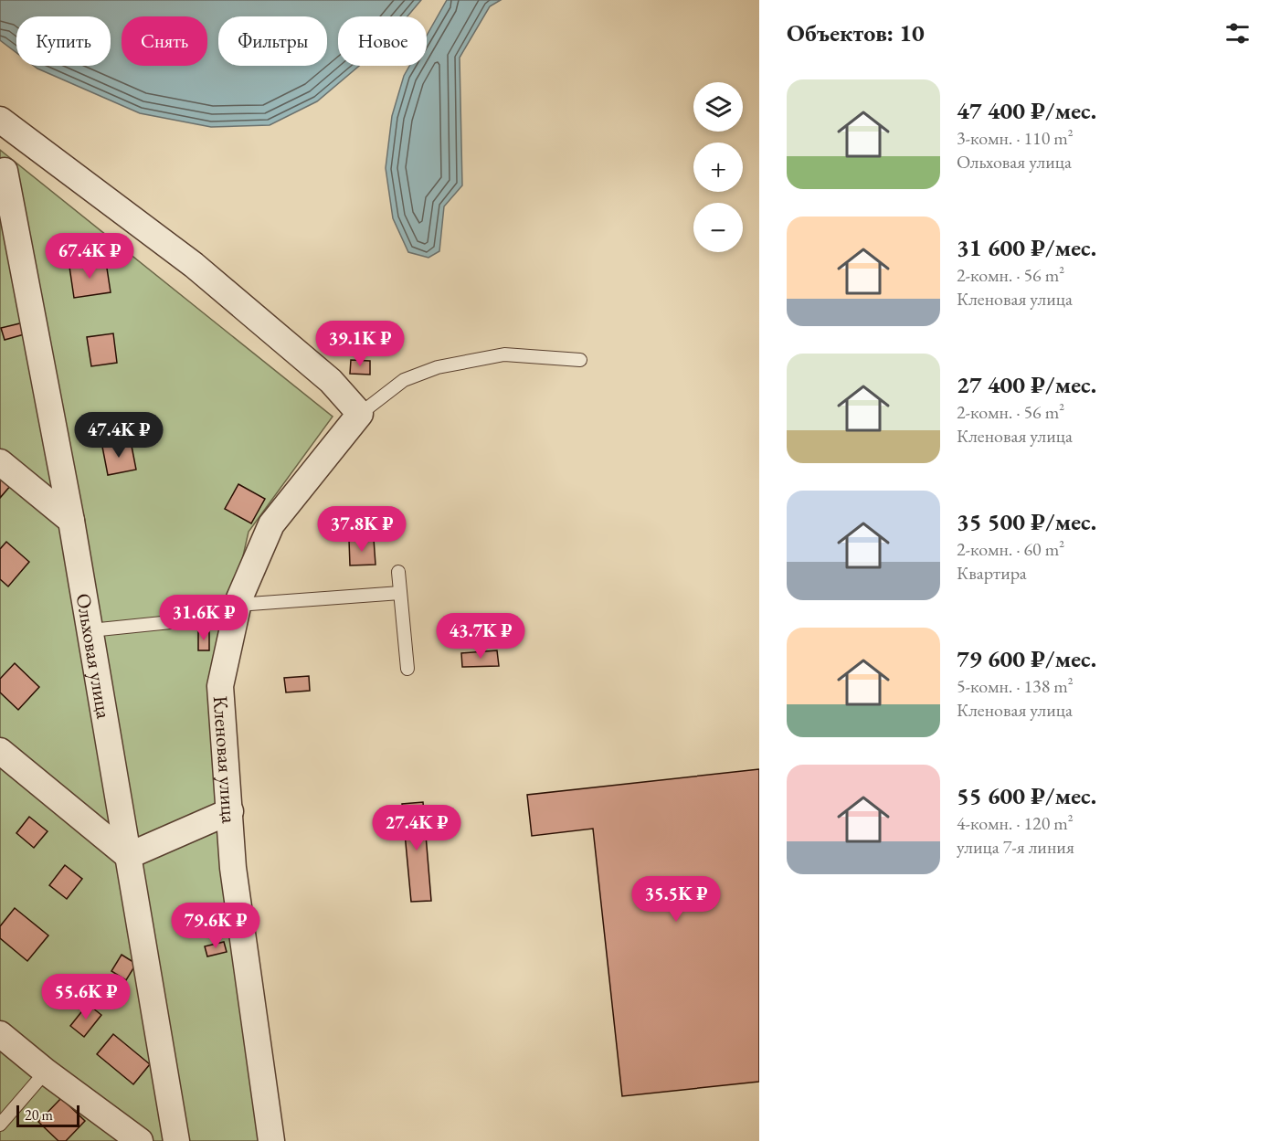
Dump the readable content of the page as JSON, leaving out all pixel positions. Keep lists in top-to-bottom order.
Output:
{
  "streets": {
    "street": ["Ольховая улица", "Кленовая улица"]
  },
  "scale_bar": "20 m",
  "page": {
    "heading": "Объектов: 10",
    "chip": [
      "Купить",
      "Снять",
      "Фильтры",
      "Новое"
    ],
    "list": [
      {
        "name": "47 400 ₽/мес.",
        "note": "3-комн. · 110 m² · Ольховая улица"
      },
      {
        "name": "31 600 ₽/мес.",
        "note": "2-комн. · 56 m² · Кленовая улица"
      },
      {
        "name": "27 400 ₽/мес.",
        "note": "2-комн. · 56 m² · Кленовая улица"
      },
      {
        "name": "35 500 ₽/мес.",
        "note": "2-комн. · 60 m² · Квартира"
      },
      {
        "name": "79 600 ₽/мес.",
        "note": "5-комн. · 138 m² · Кленовая улица"
      },
      {
        "name": "55 600 ₽/мес.",
        "note": "4-комн. · 120 m² · улица 7-я линия"
      }
    ],
    "map_buttons": ["+", "−"],
    "price": [
      "67.4K ₽",
      "39.1K ₽",
      "47.4K ₽",
      "37.8K ₽",
      "31.6K ₽",
      "43.7K ₽",
      "27.4K ₽",
      "35.5K ₽",
      "79.6K ₽",
      "55.6K ₽"
    ],
    "scale": "20 m"
  }
}
